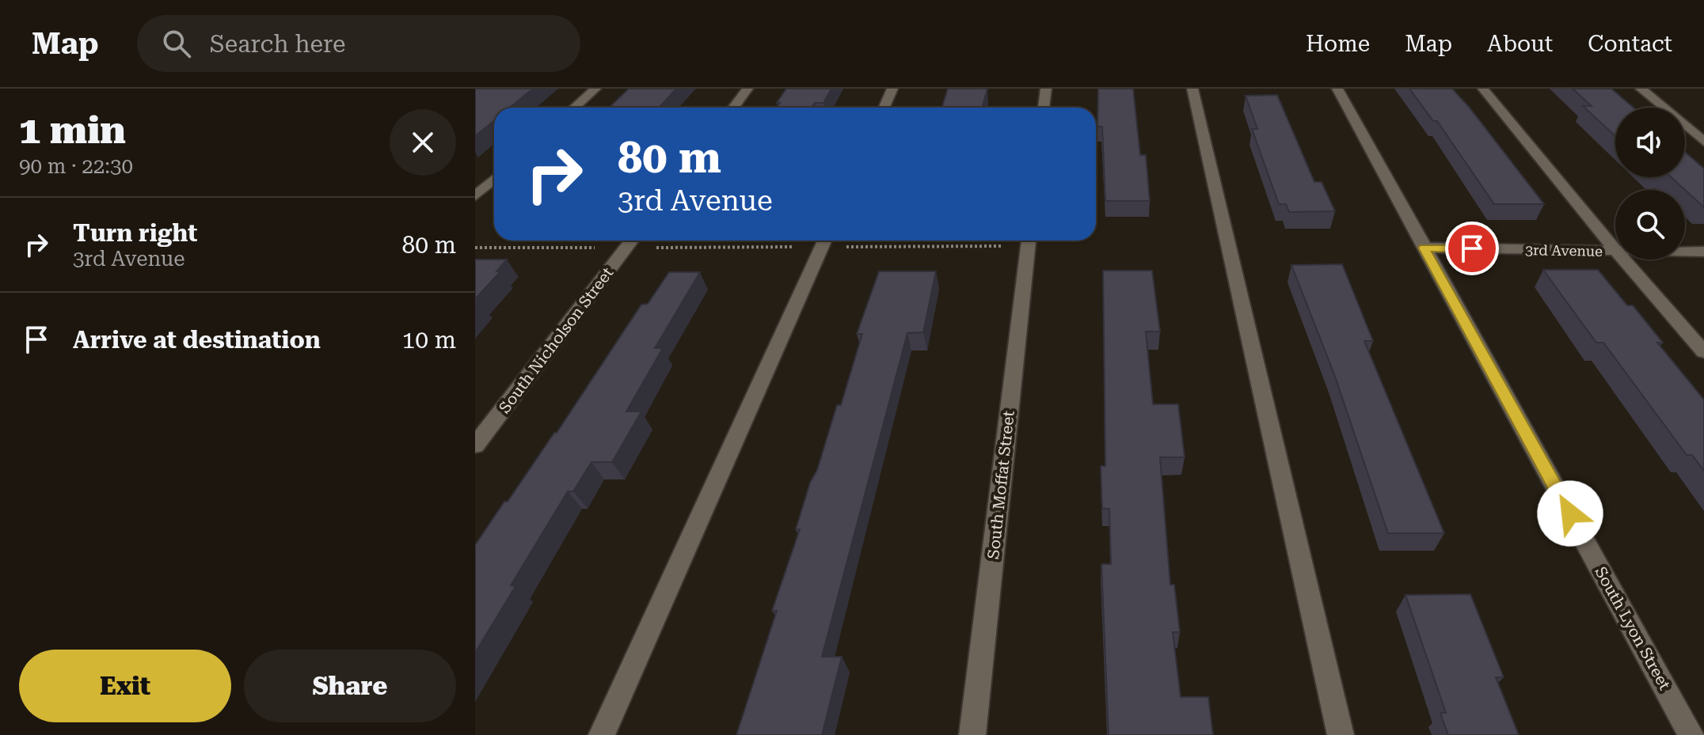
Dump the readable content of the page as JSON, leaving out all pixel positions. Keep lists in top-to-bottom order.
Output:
{
  "streets": {
    "street": [
      "3rd Avenue",
      "South Nicholson Street",
      "South Moffat Street",
      "South Lyon Street"
    ]
  },
  "crossings": [
    ["3rd Avenue", "South Lyon Street"]
  ],
  "page": {
    "header": "Map",
    "search": "Search here",
    "nav": [
      "Home",
      "Map",
      "About",
      "Contact"
    ],
    "heading": ["1 min", "90 m · 22:30"],
    "turn": ["80 m", "3rd Avenue"],
    "list": [
      {
        "name": "Turn right",
        "note": "3rd Avenue",
        "value": "80 m"
      },
      {
        "name": "Arrive at destination",
        "value": "10 m"
      }
    ],
    "buttons": ["Exit", "Share"]
  }
}
